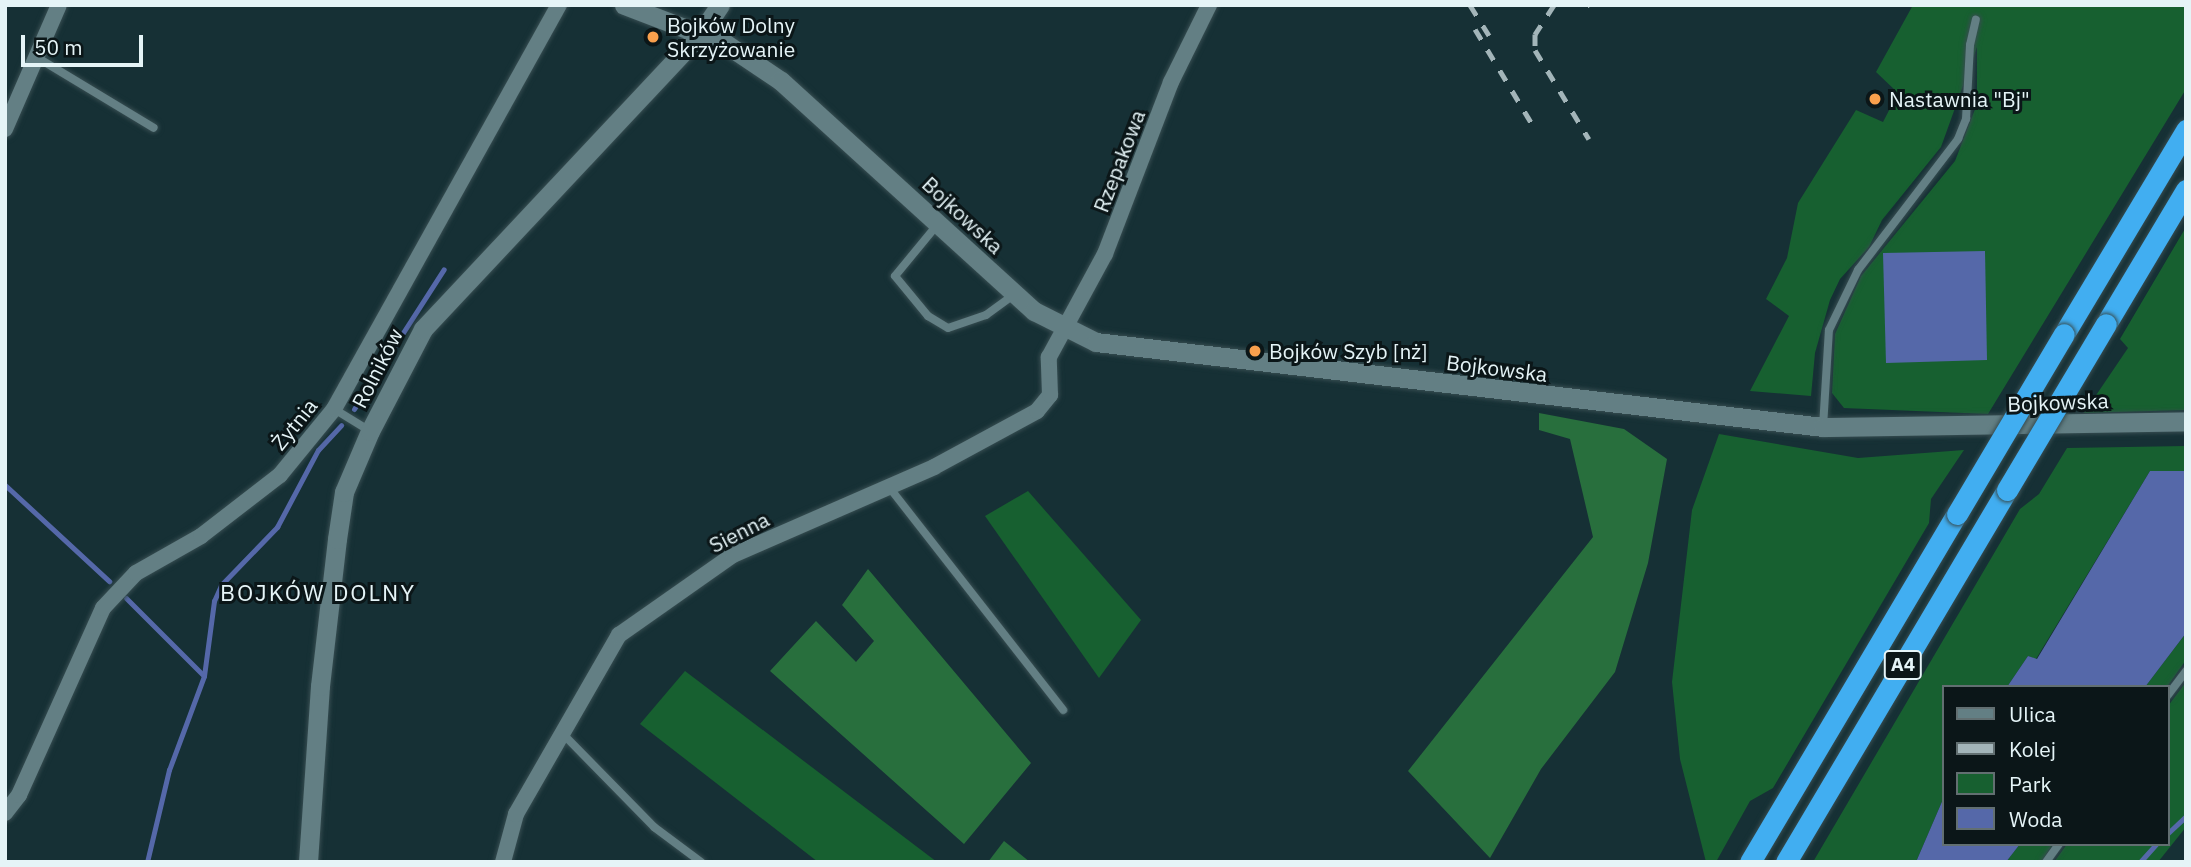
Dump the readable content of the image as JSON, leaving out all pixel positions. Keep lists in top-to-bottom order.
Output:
{
  "streets": {
    "highway": ["A4"],
    "street": [
      "Rzepakowa",
      "Bojkowska",
      "Rolników",
      "Żytnia",
      "Sienna"
    ]
  },
  "crossings": [
    ["Rzepakowa", "Bojkowska"],
    ["Rzepakowa", "Sienna"],
    ["Bojkowska", "Rolników"],
    ["Bojkowska", "Sienna"]
  ],
  "districts": ["BOJKÓW DOLNY"],
  "places": ["Bojków Dolny Skrzyżowanie", "Nastawnia \"Bj\"", "Bojków Szyb [nż]"],
  "legend": [
    "Ulica",
    "Kolej",
    "Park",
    "Woda"
  ],
  "scale_bar": "50 m"
}
